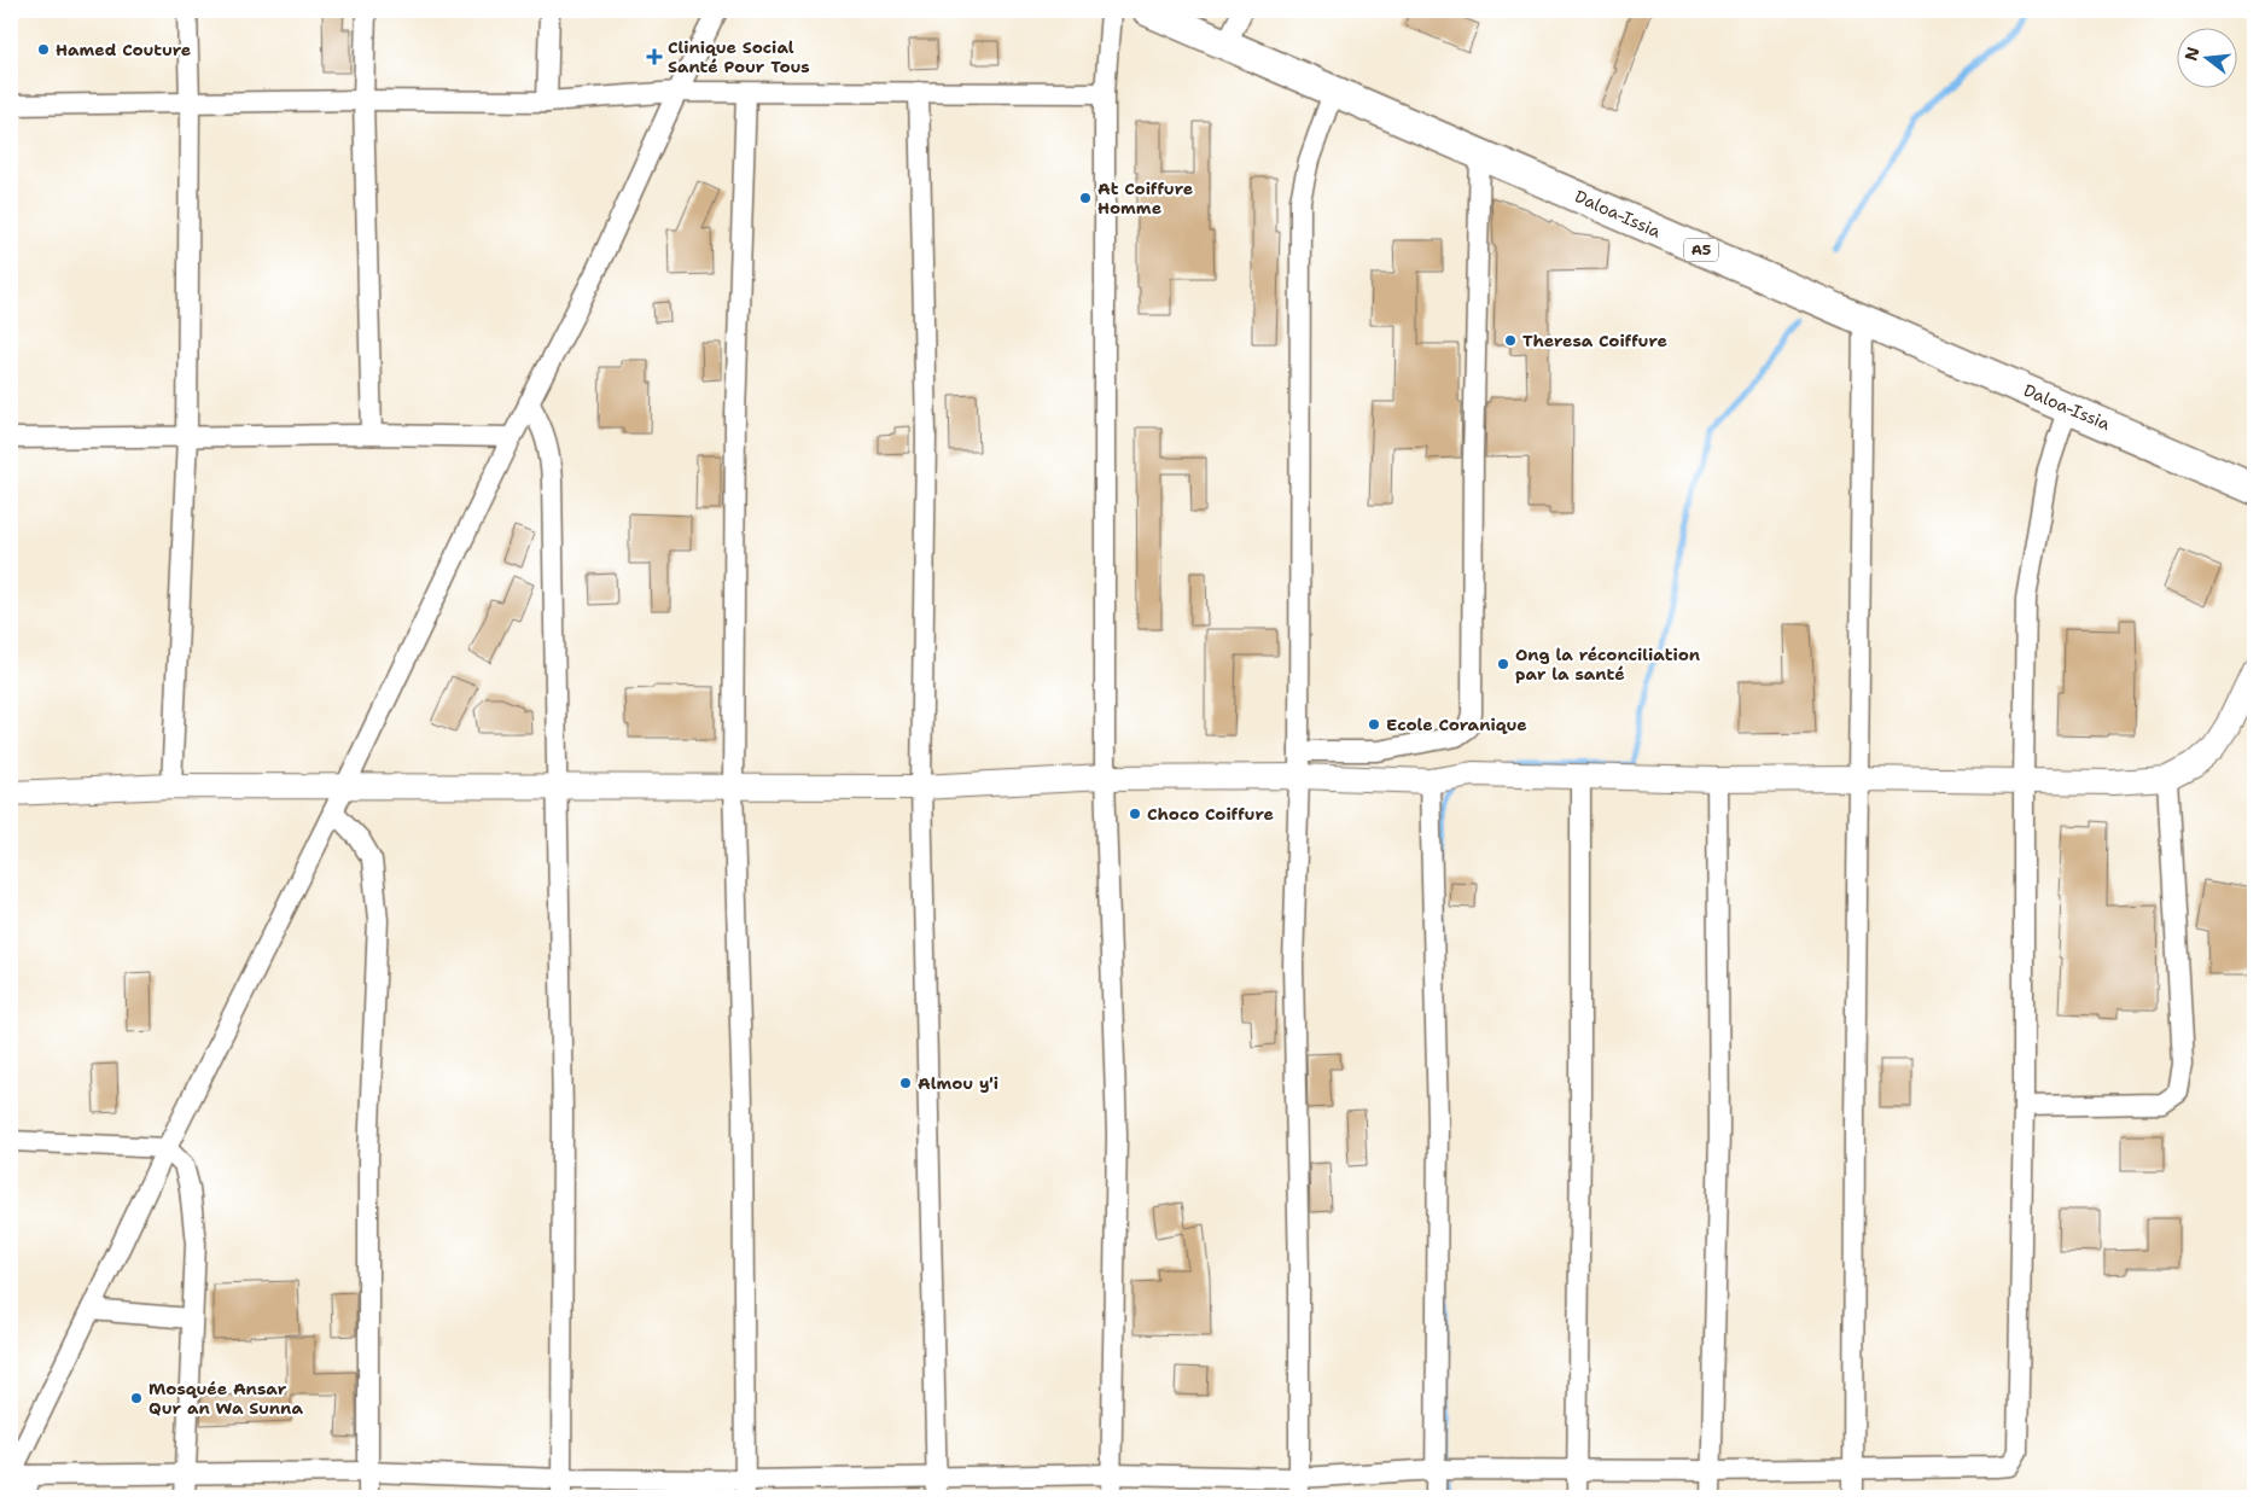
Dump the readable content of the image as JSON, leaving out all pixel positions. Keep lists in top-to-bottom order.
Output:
{
  "streets": {
    "main road": ["Daloa-Issia", "A5"]
  },
  "places": {
    "other": [
      "Hamed Couture",
      "At Coiffure Homme",
      "Theresa Coiffure",
      "Ong la réconciliation par la santé",
      "Ecole Coranique",
      "Choco Coiffure",
      "Almou y'i",
      "Mosquée Ansar Qur an Wa Sunna"
    ],
    "health": ["Clinique Social Santé Pour Tous"]
  },
  "north": "left"
}
